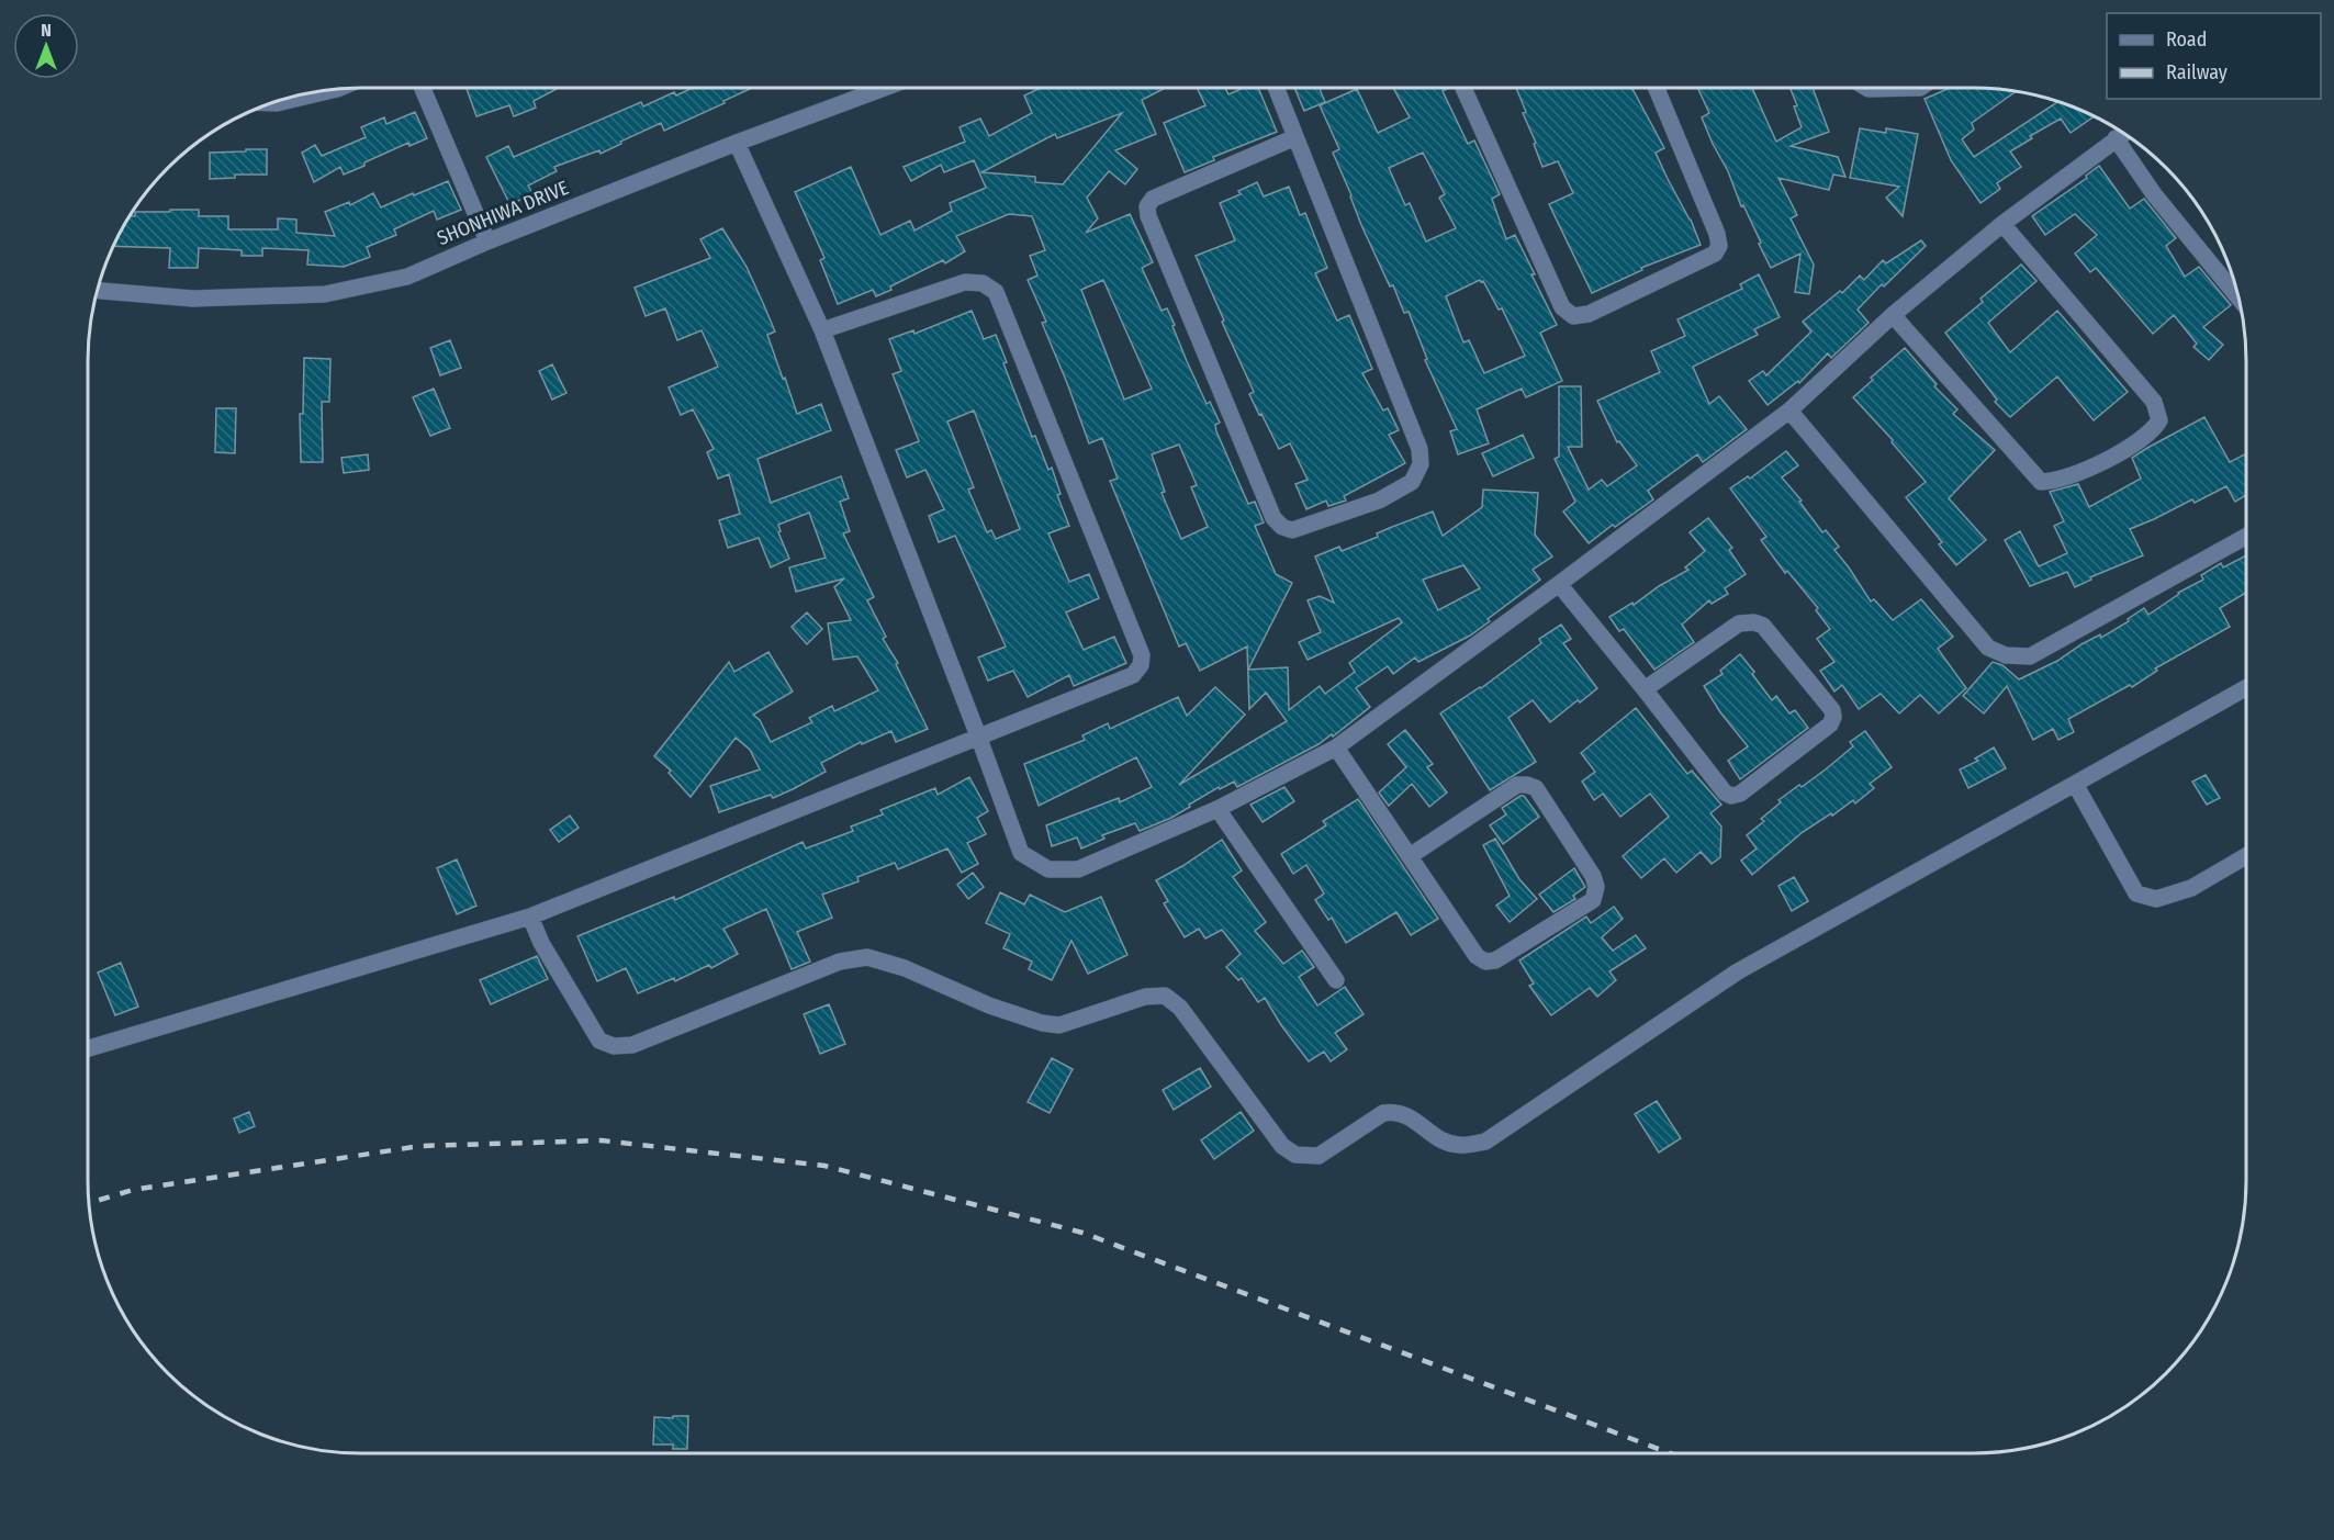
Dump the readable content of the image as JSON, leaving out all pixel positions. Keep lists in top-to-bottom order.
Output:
{
  "streets": {
    "street": ["SHONHIWA DRIVE"]
  },
  "legend": ["Road", "Railway"],
  "north": "top"
}
